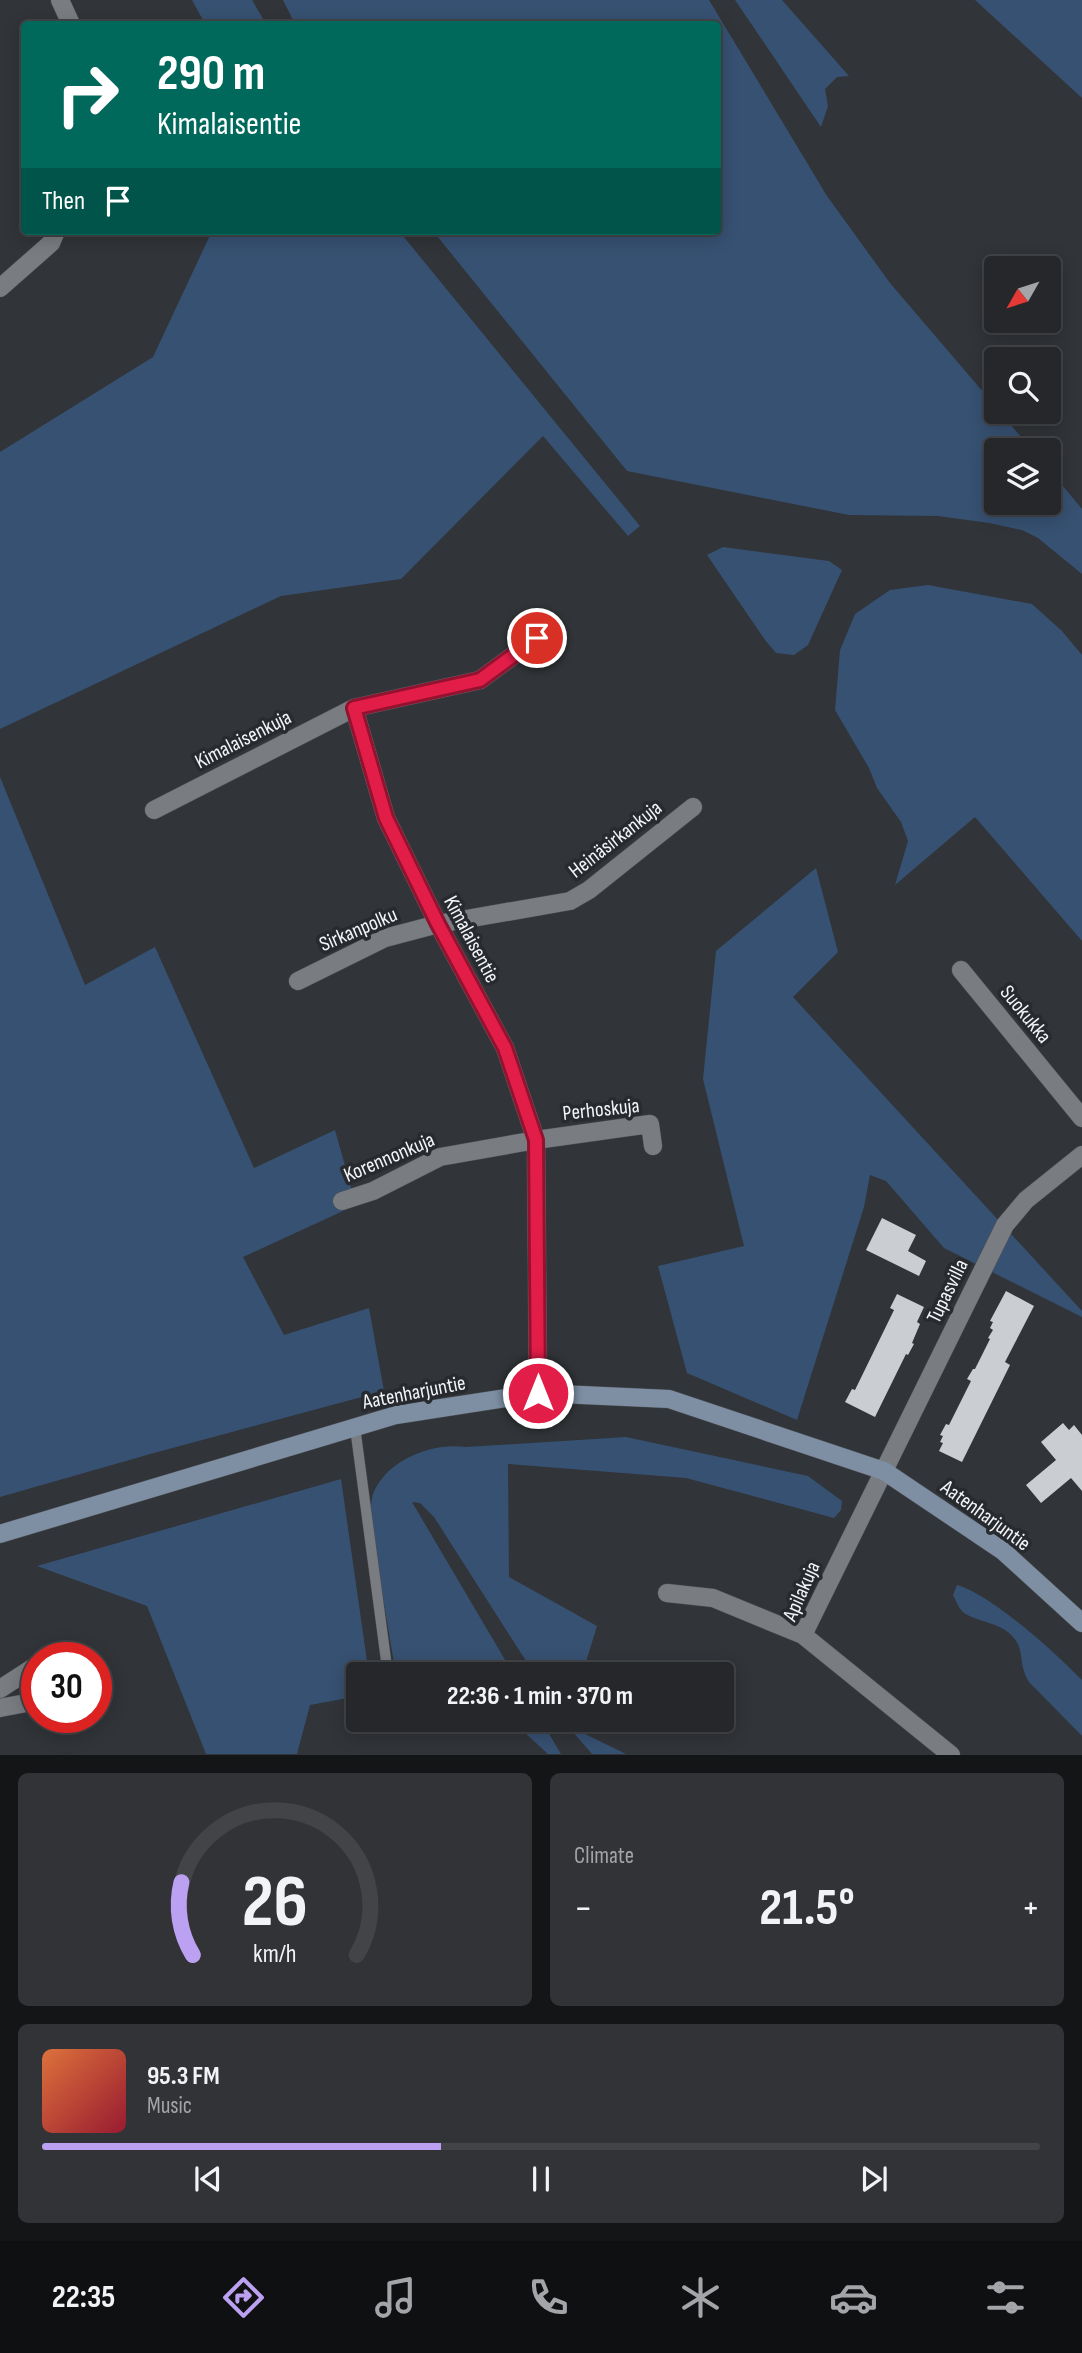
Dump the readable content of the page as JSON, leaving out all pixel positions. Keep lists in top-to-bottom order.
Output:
{
  "streets": {
    "street": [
      "Kimalaisenkuja",
      "Heinäsirkankuja",
      "Sirkanpolku",
      "Kimalaisentie",
      "Suokukka",
      "Perhoskuja",
      "Korennonkuja",
      "Tupasvilla",
      "Aatenharjuntie",
      "Apilakuja"
    ]
  },
  "crossings": [
    ["Kimalaisenkuja", "Kimalaisentie"],
    ["Heinäsirkankuja", "Sirkanpolku"],
    ["Heinäsirkankuja", "Kimalaisentie"],
    ["Sirkanpolku", "Kimalaisentie"],
    ["Kimalaisentie", "Perhoskuja"],
    ["Kimalaisentie", "Korennonkuja"],
    ["Kimalaisentie", "Aatenharjuntie"],
    ["Perhoskuja", "Korennonkuja"],
    ["Tupasvilla", "Aatenharjuntie"],
    ["Tupasvilla", "Apilakuja"],
    ["Aatenharjuntie", "Apilakuja"]
  ],
  "north": "bottom left",
  "page": {
    "turn": ["290 m", "Kimalaisentie"],
    "then": "Then",
    "limit": "30",
    "trip": "22:36 · 1 min · 370 m",
    "tile": "Climate",
    "heat": ["−", "21.5°", "+"],
    "song": ["95.3 FM", "Music"],
    "tabs": "22:35",
    "gauge": ["26", "km/h"]
  }
}
